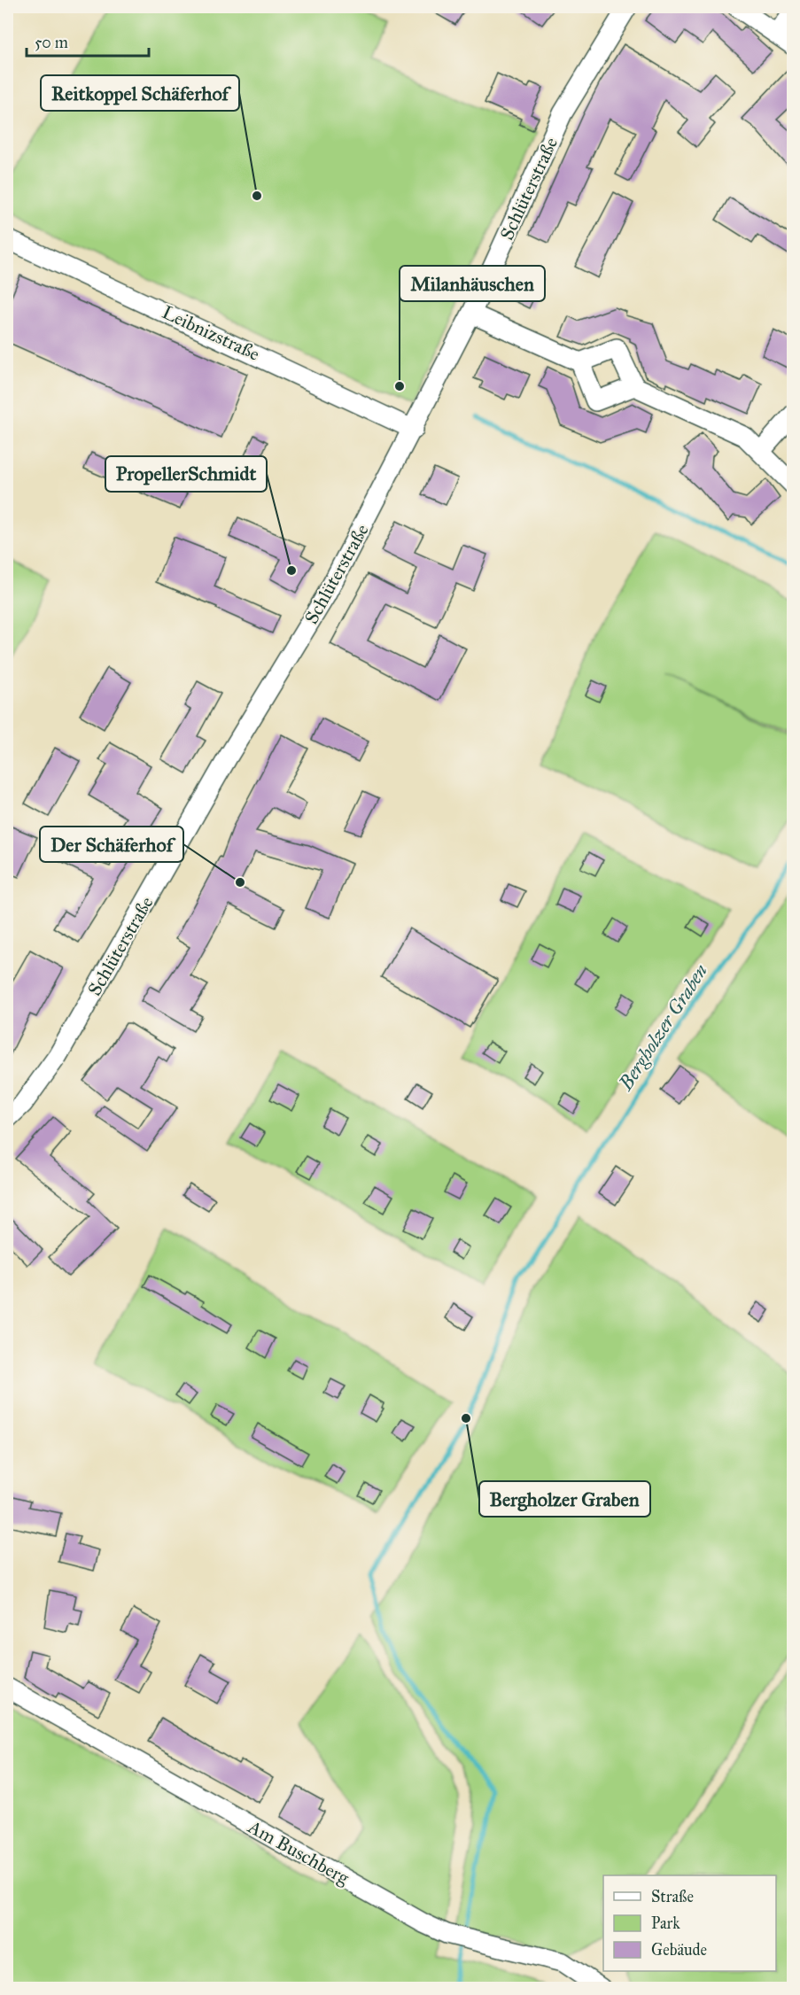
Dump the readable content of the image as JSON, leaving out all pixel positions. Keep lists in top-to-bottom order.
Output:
{
  "streets": {
    "street": ["Schlüterstraße", "Leibnizstraße", "Am Buschberg"]
  },
  "crossings": [
    ["Schlüterstraße", "Leibnizstraße"]
  ],
  "water": ["Bergholzer Graben"],
  "places": [
    "Reitkoppel Schäferhof",
    "Milanhäuschen",
    "PropellerSchmidt",
    "Der Schäferhof",
    "Bergholzer Graben"
  ],
  "legend": ["Straße", "Park", "Gebäude"],
  "scale_bar": "50 m"
}
